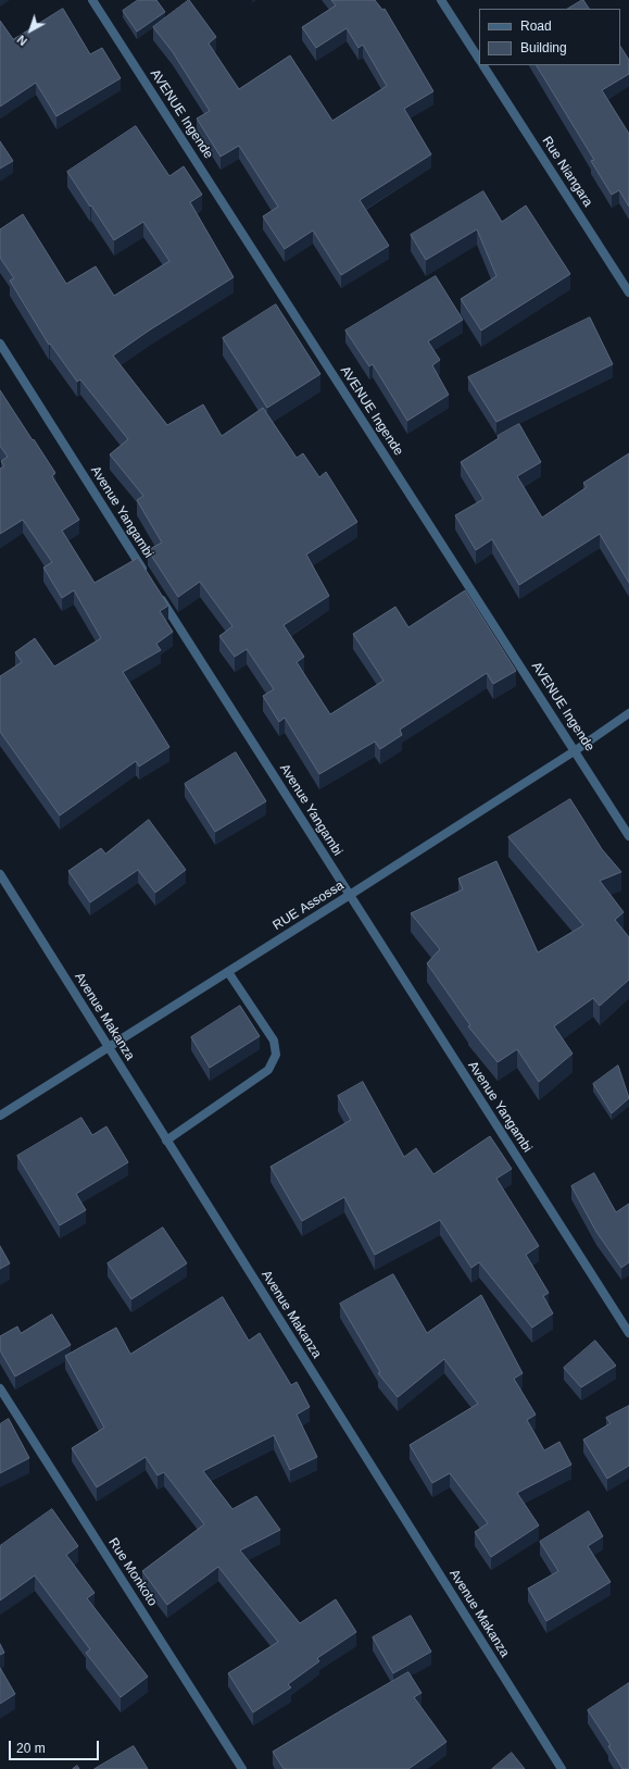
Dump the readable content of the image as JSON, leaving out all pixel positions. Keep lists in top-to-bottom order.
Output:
{
  "streets": {
    "street": [
      "AVENUE Ingende",
      "Rue Niangara",
      "Avenue Yangambi",
      "RUE Assossa",
      "Avenue Makanza",
      "Rue Monkoto"
    ]
  },
  "crossings": [
    ["AVENUE Ingende", "RUE Assossa"],
    ["Avenue Yangambi", "RUE Assossa"],
    ["RUE Assossa", "Avenue Makanza"]
  ],
  "legend": ["Road", "Building"],
  "scale_bar": "20 m",
  "north": "bottom left"
}
